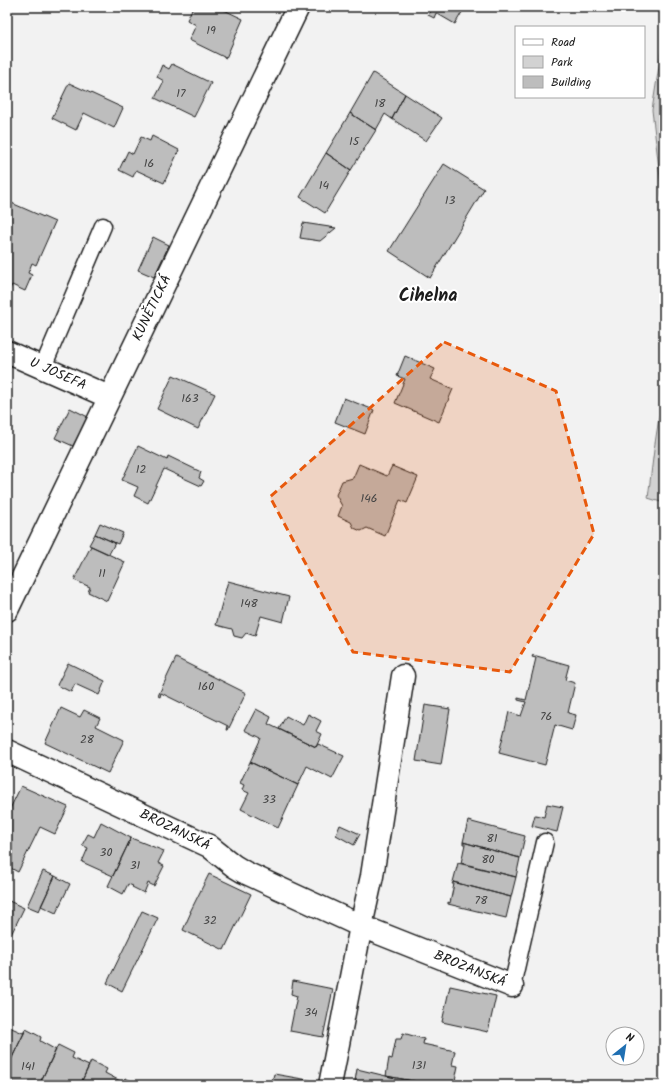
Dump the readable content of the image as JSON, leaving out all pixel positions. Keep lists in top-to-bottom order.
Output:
{
  "streets": {
    "street": ["KUNĚTICKÁ", "U JOSEFA", "BROZANSKÁ"]
  },
  "crossings": [
    ["KUNĚTICKÁ", "U JOSEFA"]
  ],
  "districts": ["Cihelna"],
  "house_numbers": [
    "19",
    "17",
    "18",
    "15",
    "16",
    "14",
    "13",
    "163",
    "12",
    "146",
    "11",
    "148",
    "160",
    "76",
    "28",
    "33",
    "81",
    "30",
    "80",
    "31",
    "78",
    "32",
    "34",
    "131",
    "141"
  ],
  "legend": ["Road", "Park", "Building"],
  "north": "top right"
}
